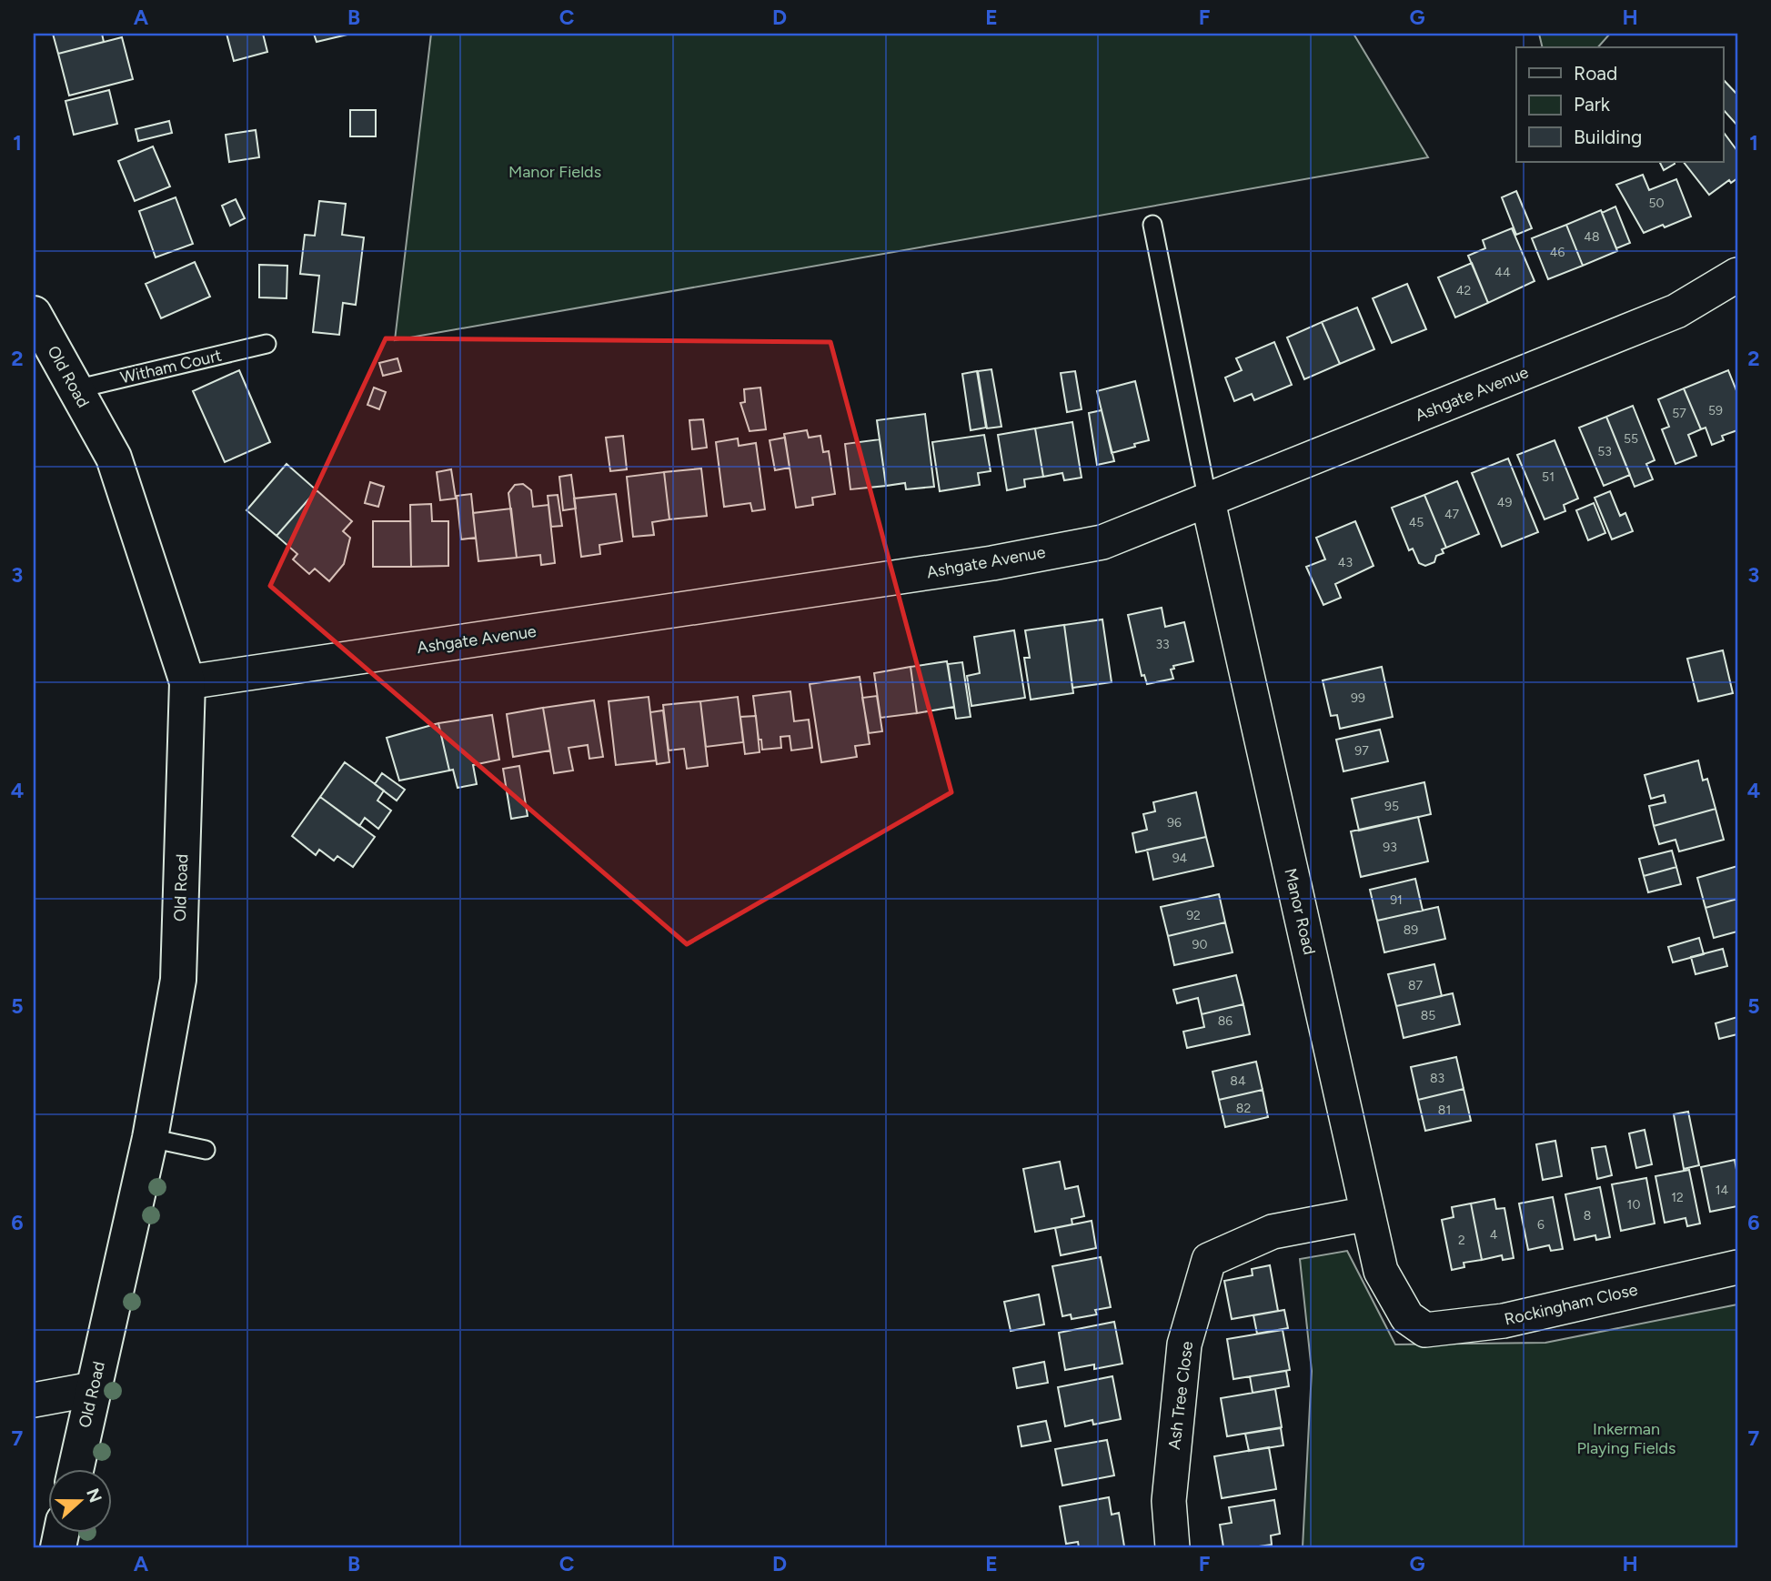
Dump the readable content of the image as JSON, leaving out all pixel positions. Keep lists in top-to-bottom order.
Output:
{
  "streets": {
    "street": [
      "Old Road",
      "Ashgate Avenue",
      "Manor Road",
      "Rockingham Close",
      "Ash Tree Close"
    ],
    "lane": ["Witham Court"]
  },
  "crossings": [
    ["Witham Court", "Old Road"],
    ["Old Road", "Ashgate Avenue"],
    ["Ashgate Avenue", "Manor Road"],
    ["Manor Road", "Rockingham Close"],
    ["Manor Road", "Ash Tree Close"]
  ],
  "parks": ["Manor Fields", "Inkerman Playing Fields"],
  "house_numbers": [
    "50",
    "48",
    "46",
    "44",
    "42",
    "59",
    "57",
    "55",
    "53",
    "51",
    "49",
    "47",
    "45",
    "43",
    "33",
    "99",
    "97",
    "95",
    "96",
    "93",
    "94",
    "91",
    "92",
    "89",
    "90",
    "87",
    "85",
    "86",
    "83",
    "84",
    "82",
    "81",
    "14",
    "12",
    "10",
    "8",
    "6",
    "4",
    "2"
  ],
  "legend": ["Road", "Park", "Building"],
  "north": "right",
  "grid": {
    "columns": [
      "A",
      "B",
      "C",
      "D",
      "E",
      "F",
      "G",
      "H"
    ],
    "rows": [
      "1",
      "2",
      "3",
      "4",
      "5",
      "6",
      "7"
    ]
  }
}
